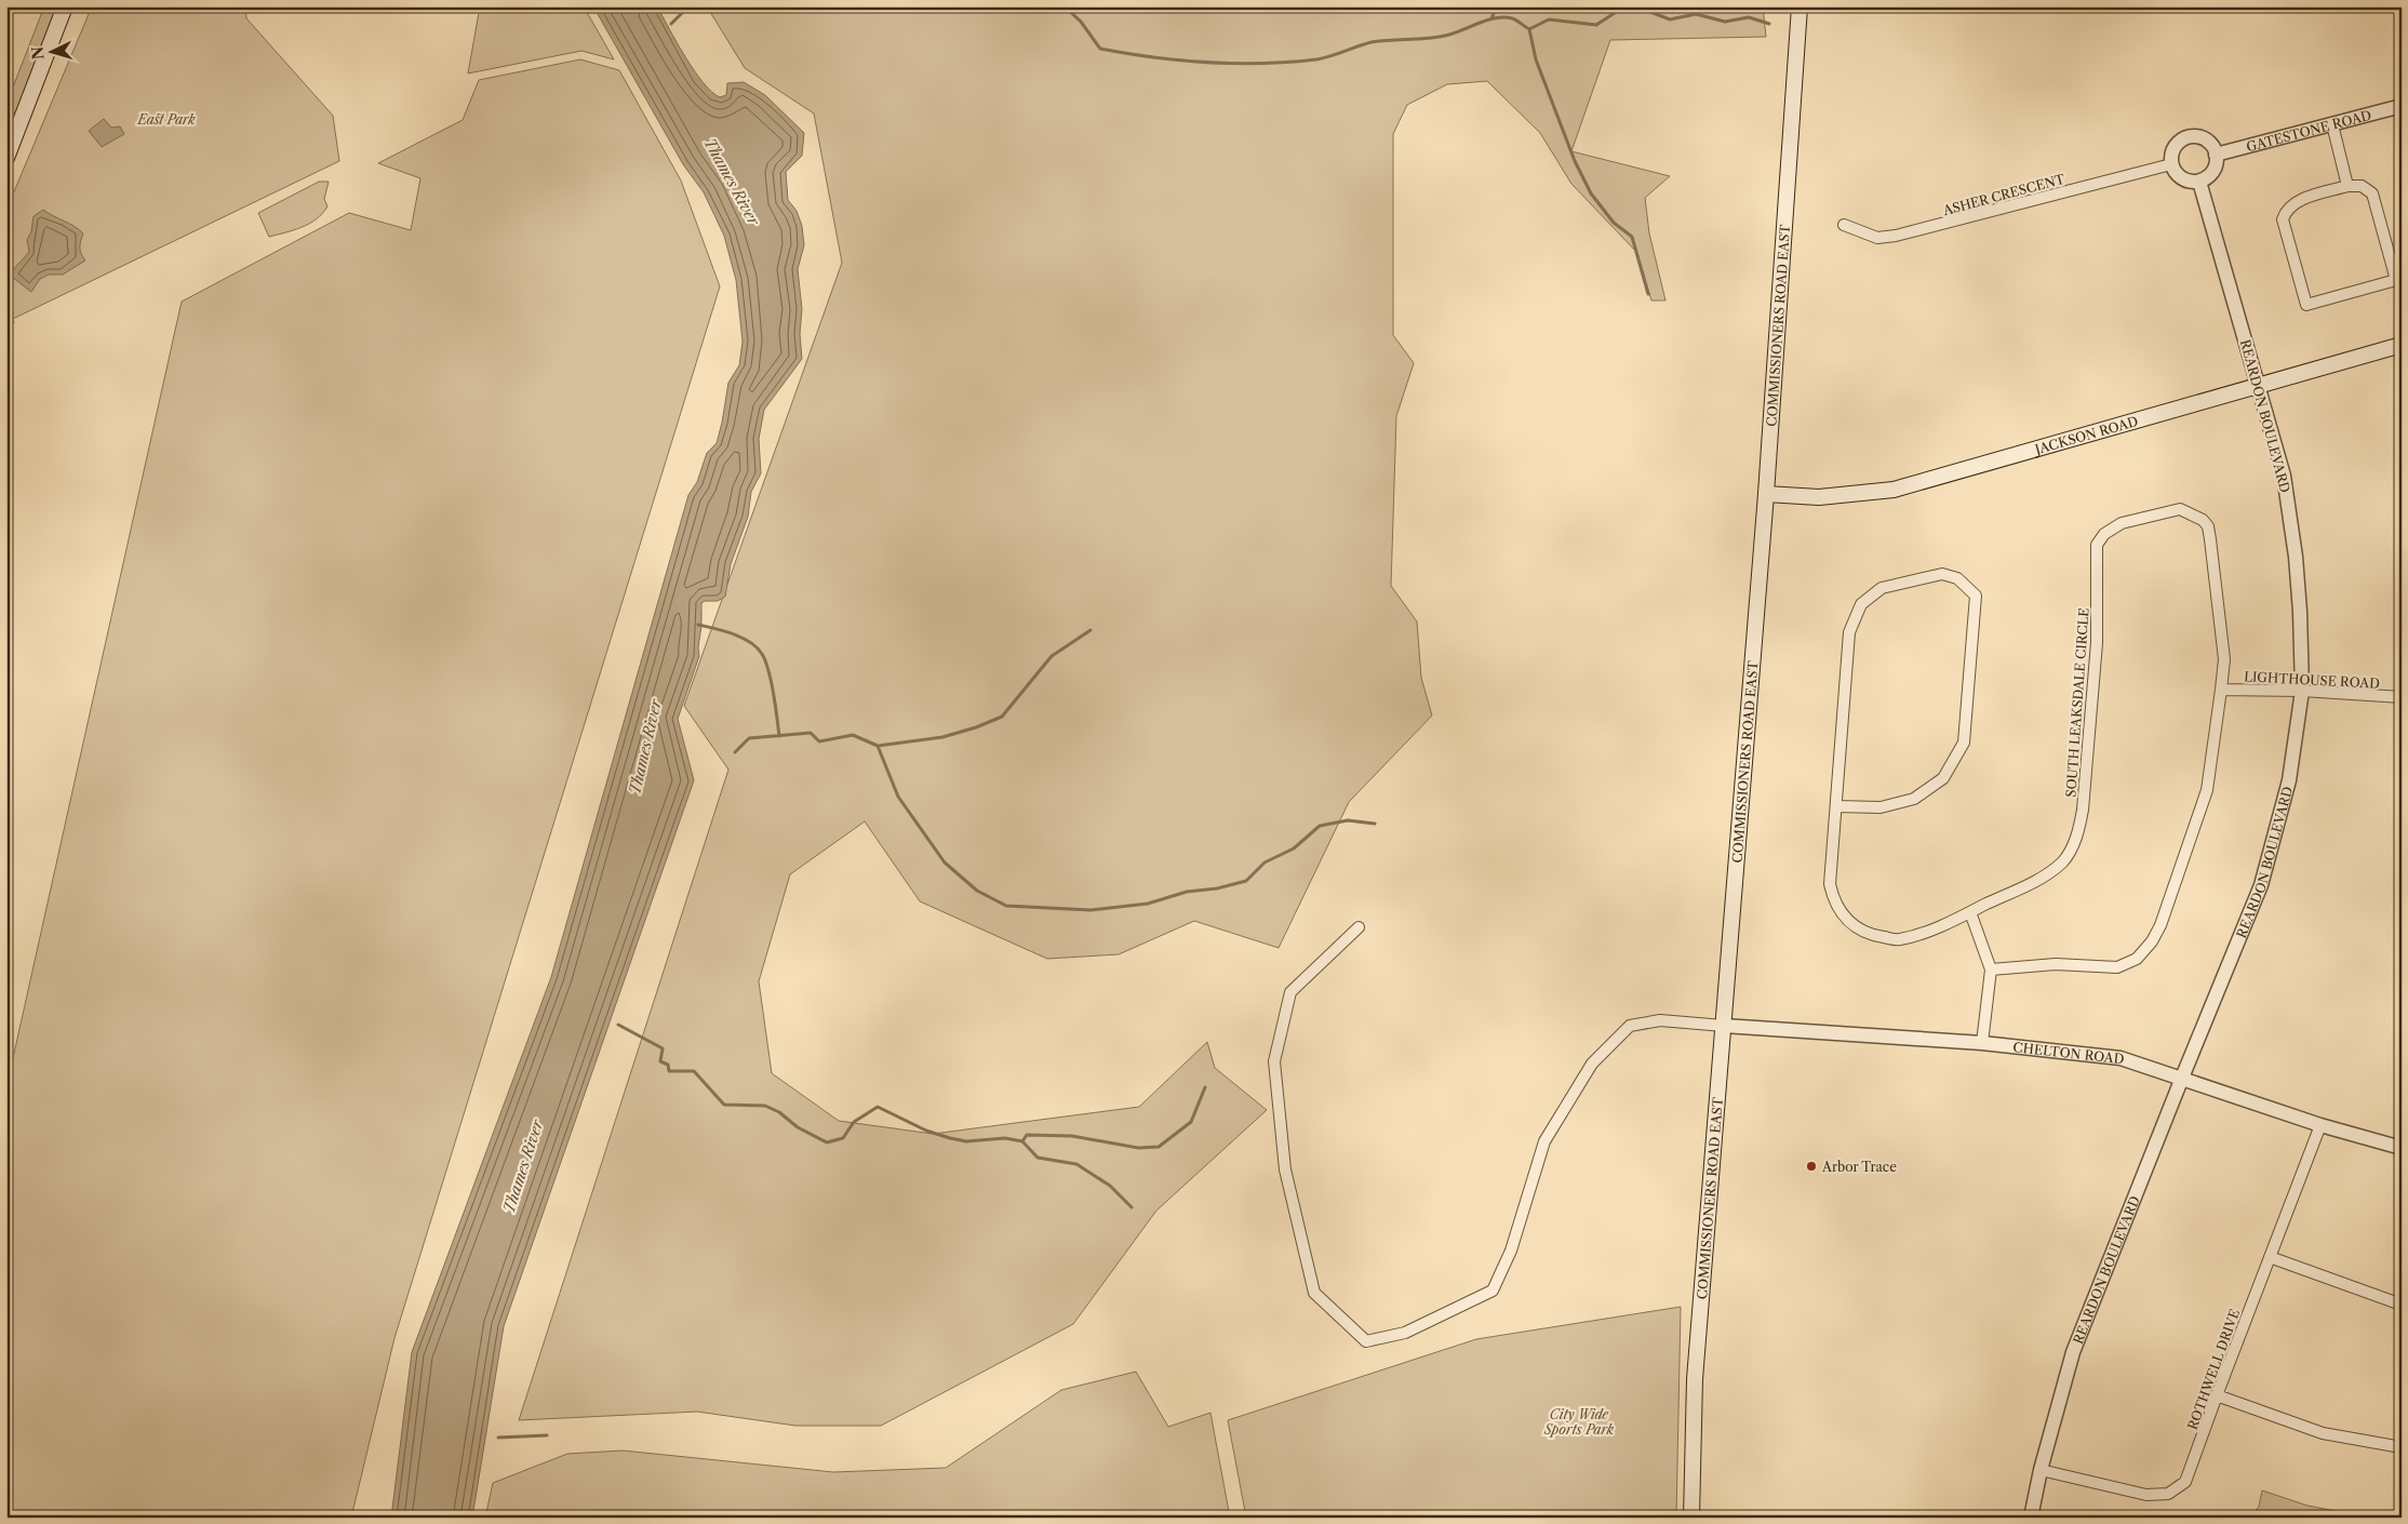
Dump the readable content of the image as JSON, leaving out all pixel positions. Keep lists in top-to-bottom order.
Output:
{
  "streets": {
    "main road": ["COMMISSIONERS ROAD EAST", "JACKSON ROAD"],
    "street": [
      "GATESTONE ROAD",
      "ASHER CRESCENT",
      "REARDON BOULEVARD",
      "LIGHTHOUSE ROAD",
      "SOUTH LEAKSDALE CIRCLE",
      "CHELTON ROAD",
      "ROTHWELL DRIVE"
    ]
  },
  "crossings": [
    ["GATESTONE ROAD", "ASHER CRESCENT"],
    ["GATESTONE ROAD", "REARDON BOULEVARD"],
    ["ASHER CRESCENT", "REARDON BOULEVARD"],
    ["COMMISSIONERS ROAD EAST", "JACKSON ROAD"],
    ["COMMISSIONERS ROAD EAST", "CHELTON ROAD"],
    ["REARDON BOULEVARD", "JACKSON ROAD"],
    ["REARDON BOULEVARD", "LIGHTHOUSE ROAD"],
    ["REARDON BOULEVARD", "CHELTON ROAD"],
    ["REARDON BOULEVARD", "ROTHWELL DRIVE"],
    ["LIGHTHOUSE ROAD", "SOUTH LEAKSDALE CIRCLE"],
    ["CHELTON ROAD", "ROTHWELL DRIVE"]
  ],
  "water": ["Thames River"],
  "parks": ["East Park", "City Wide Sports Park"],
  "places": ["Arbor Trace"],
  "north": "left"
}
